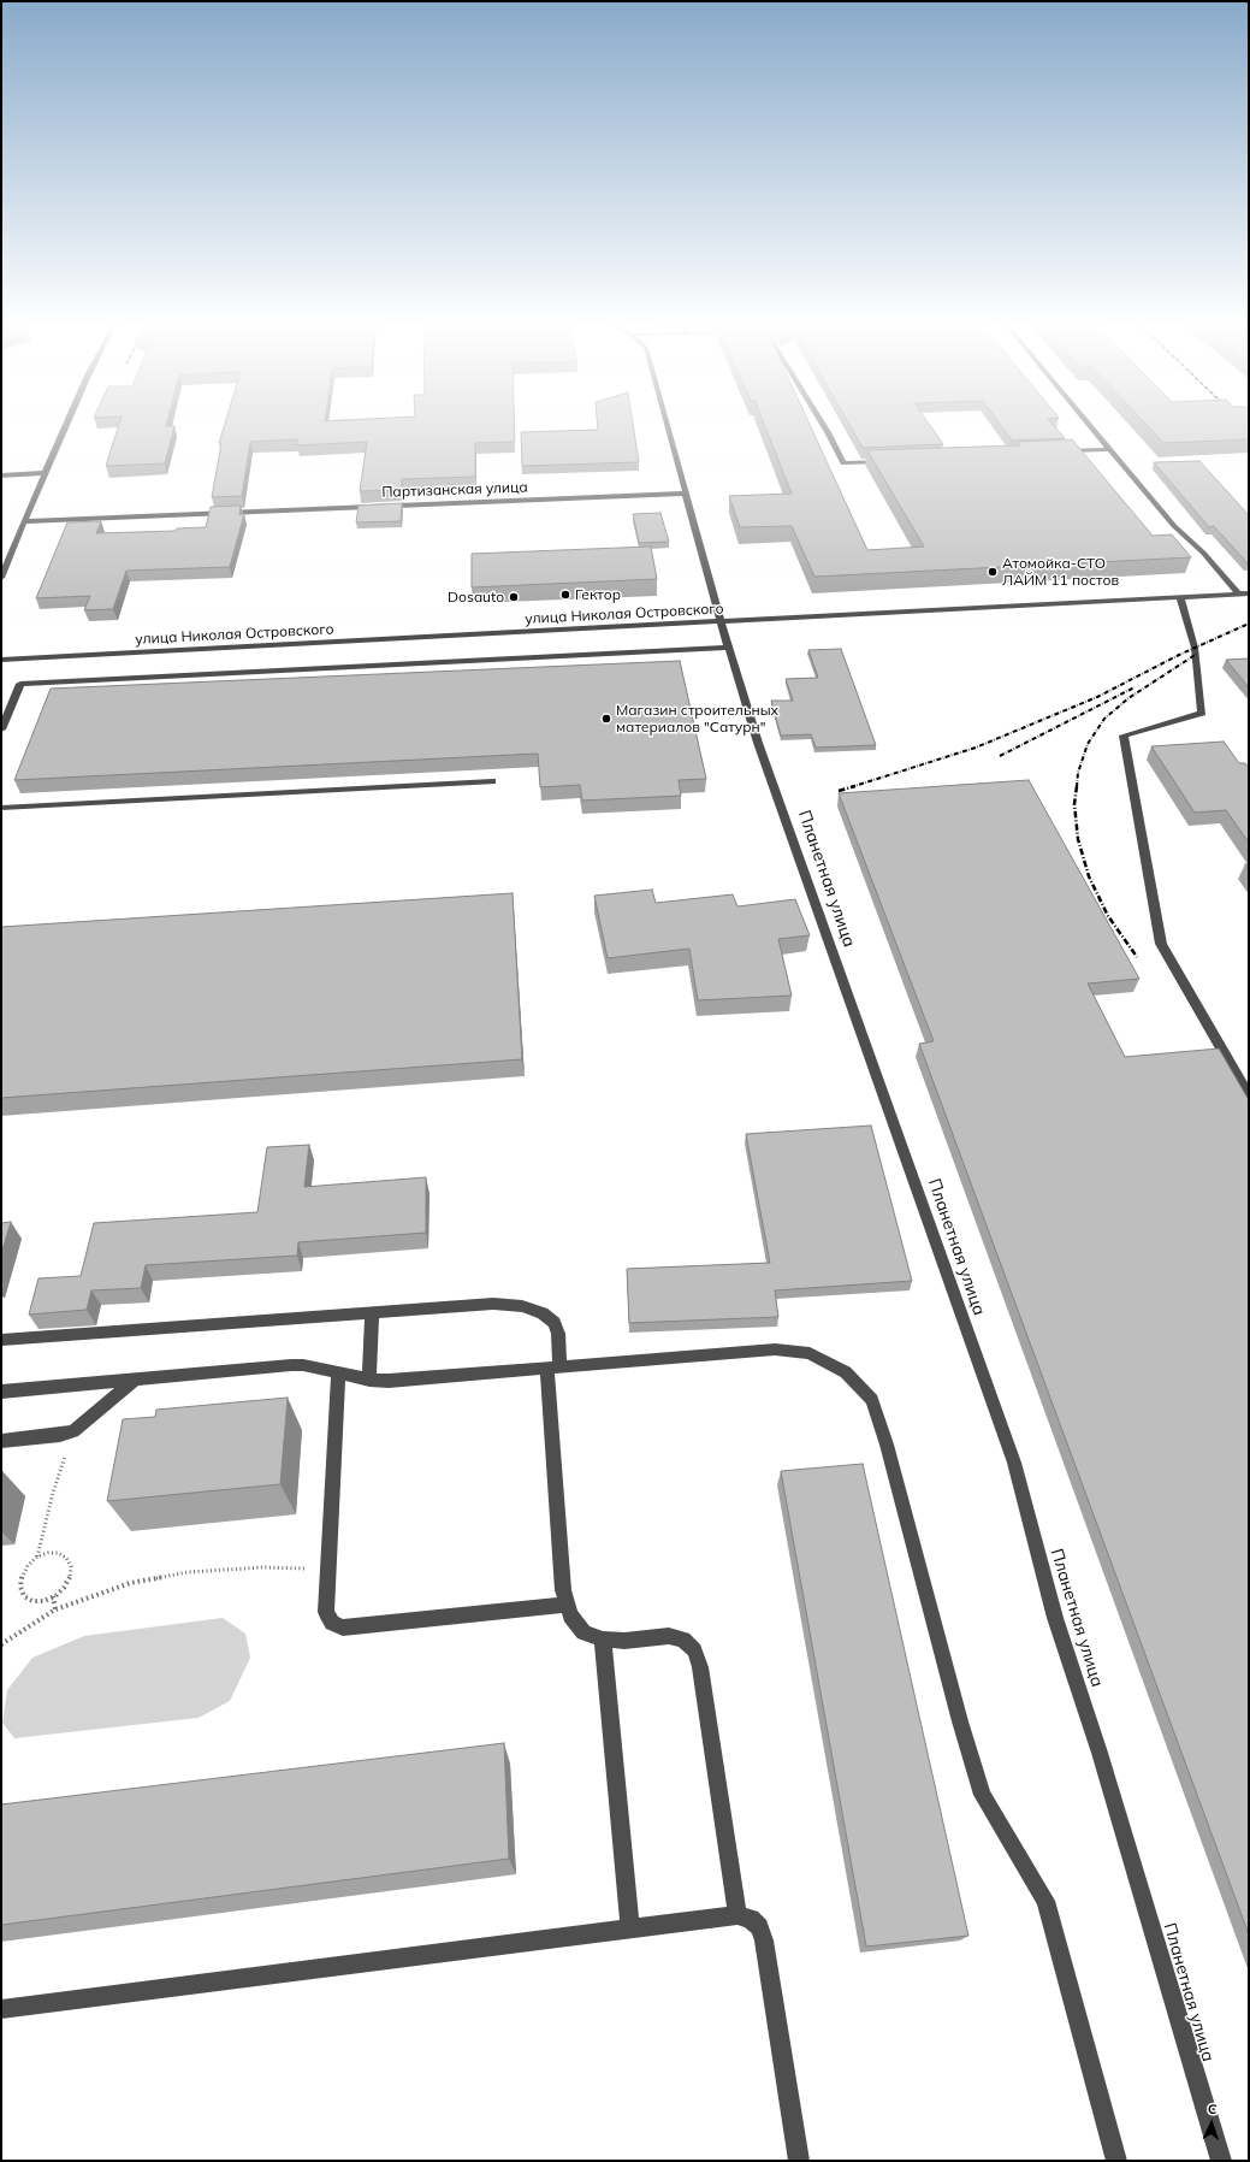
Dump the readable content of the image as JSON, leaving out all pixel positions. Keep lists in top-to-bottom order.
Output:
{
  "streets": {
    "street": ["Партизанская улица", "улица Николая Островского", "Планетная улица"]
  },
  "crossings": [
    ["Партизанская улица", "Планетная улица"],
    ["улица Николая Островского", "Планетная улица"]
  ],
  "places": [
    "Атомойка-СТО ЛАЙМ 11 постов",
    "Гектор",
    "Dosauto",
    "Магазин строительных материалов \"Сатурн\""
  ],
  "north": "top"
}
